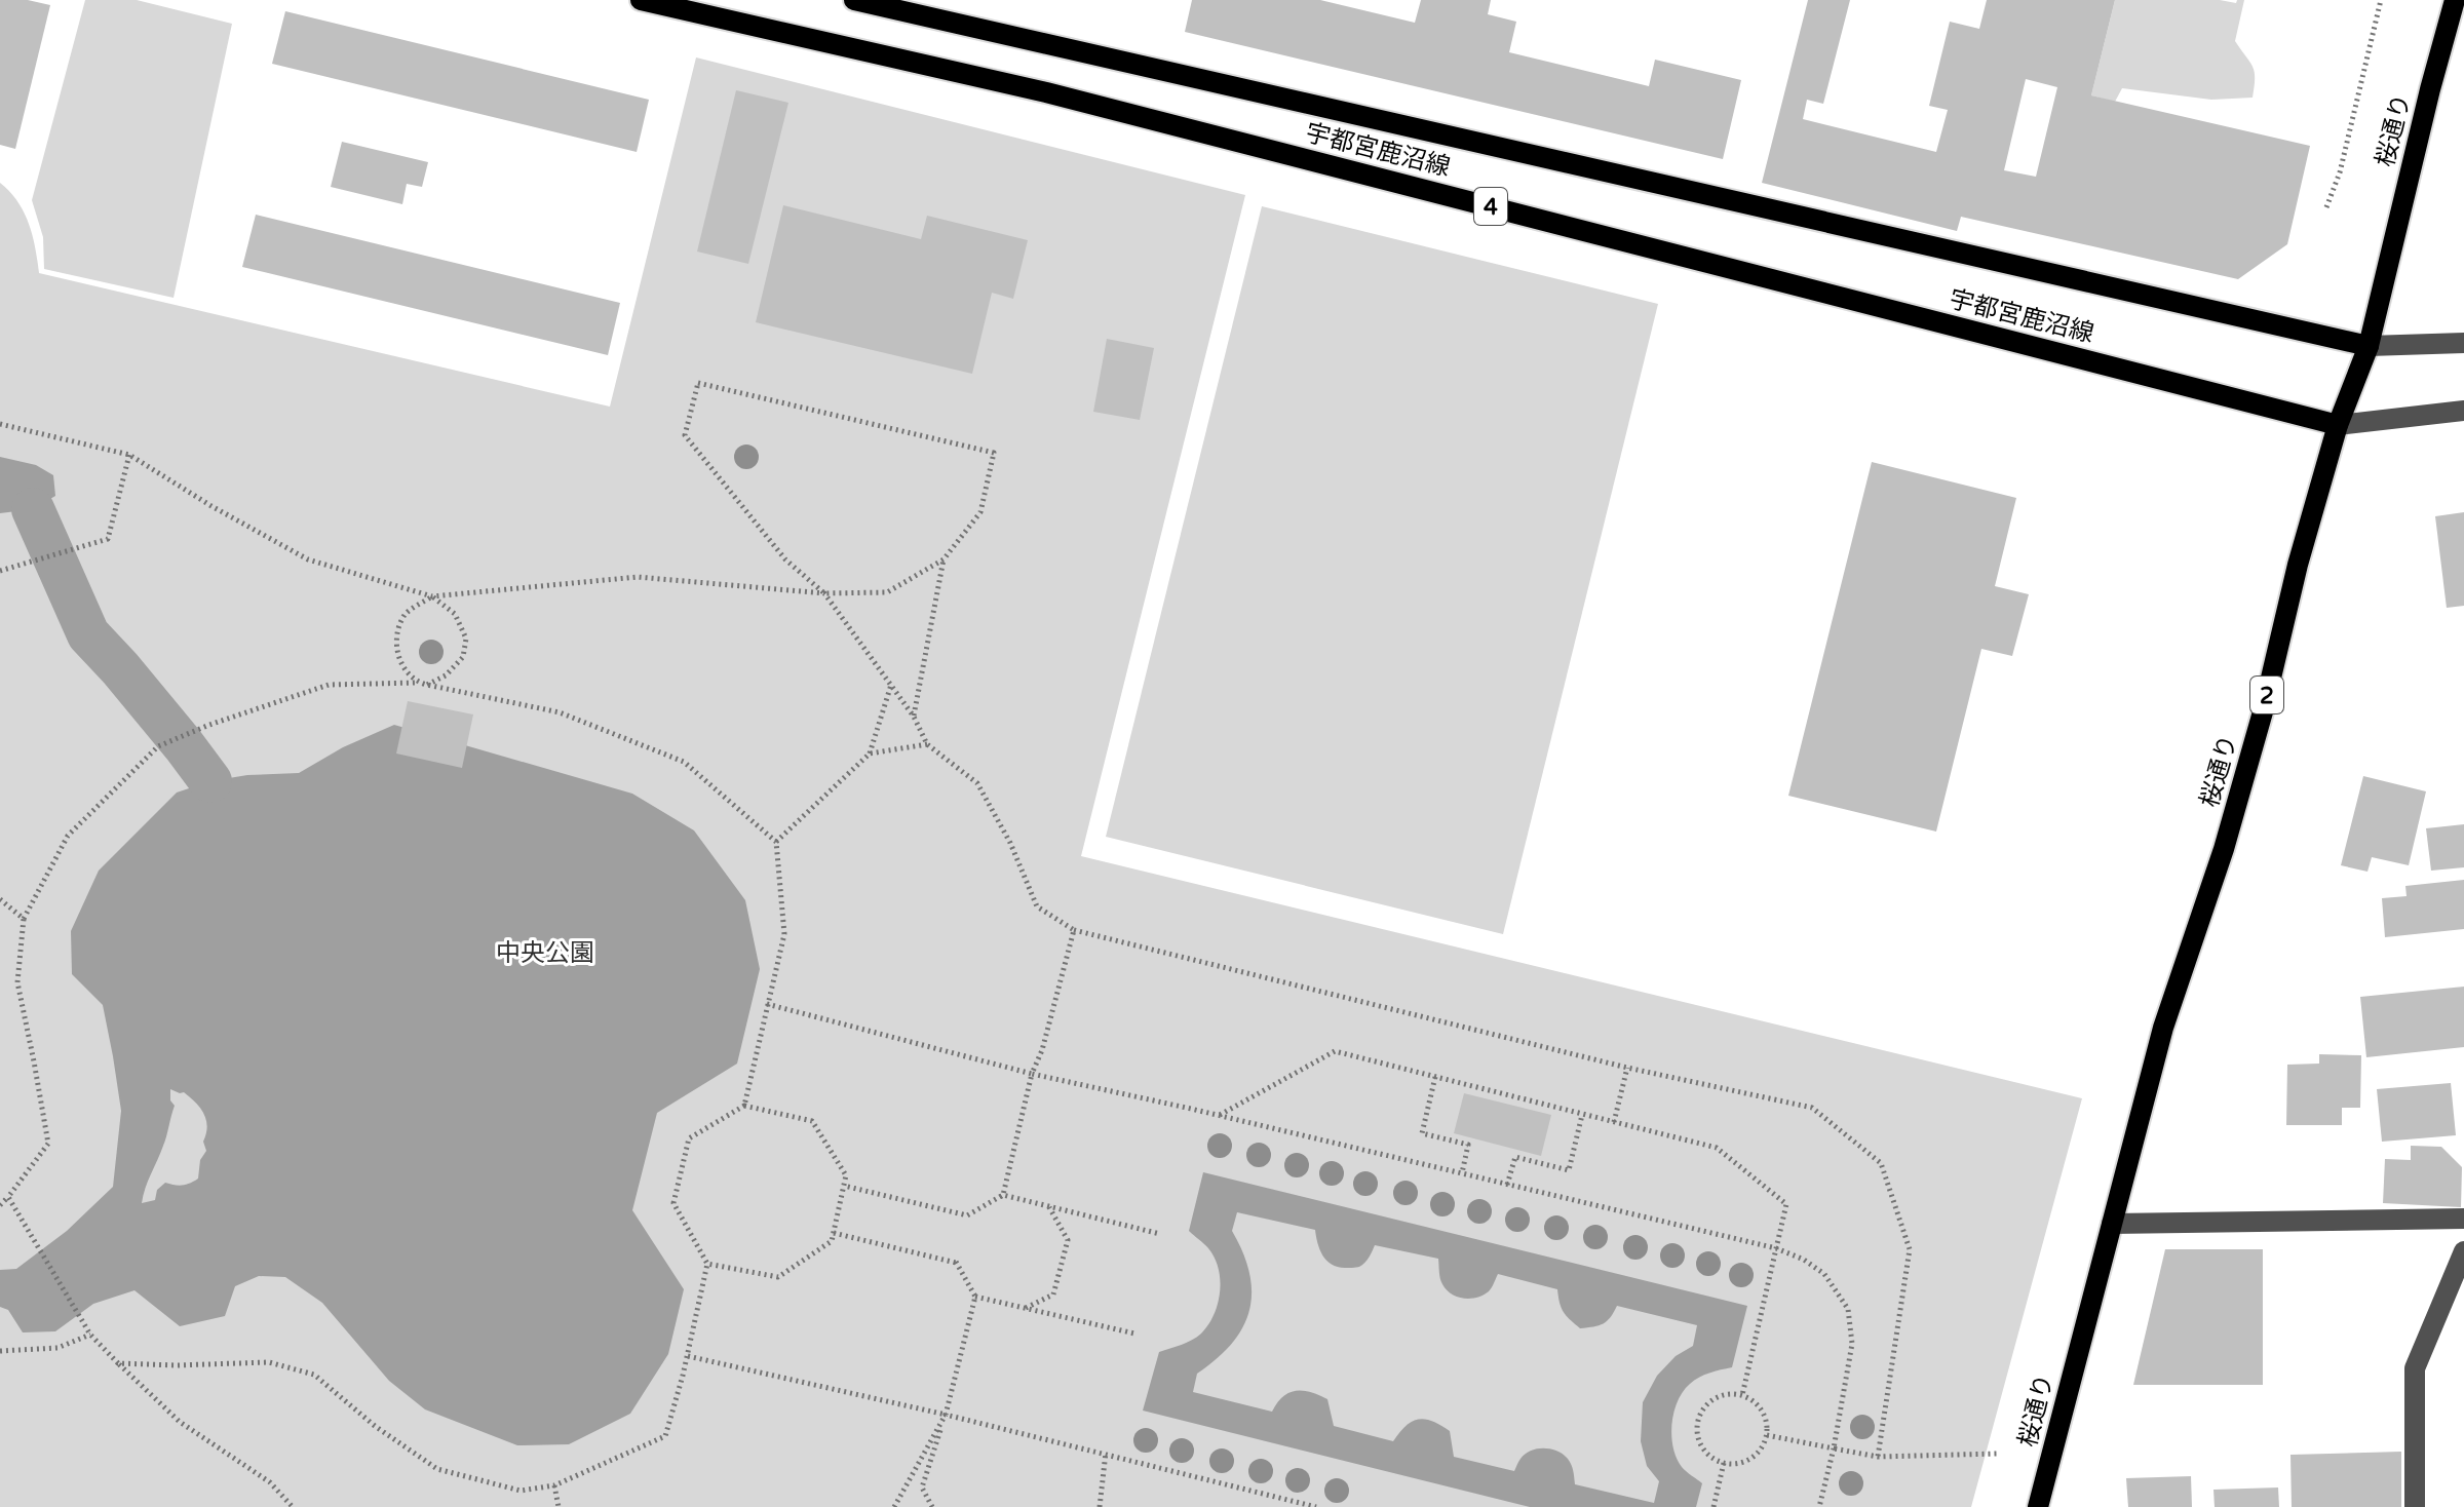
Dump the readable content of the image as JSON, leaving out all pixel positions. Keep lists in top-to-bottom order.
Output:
{
  "streets": {
    "main road": [
      "桜通り",
      "宇都宮鹿沼線",
      "4",
      "2"
    ]
  },
  "crossings": [
    ["桜通り", "宇都宮鹿沼線"]
  ],
  "parks": ["中央公園"]
}
